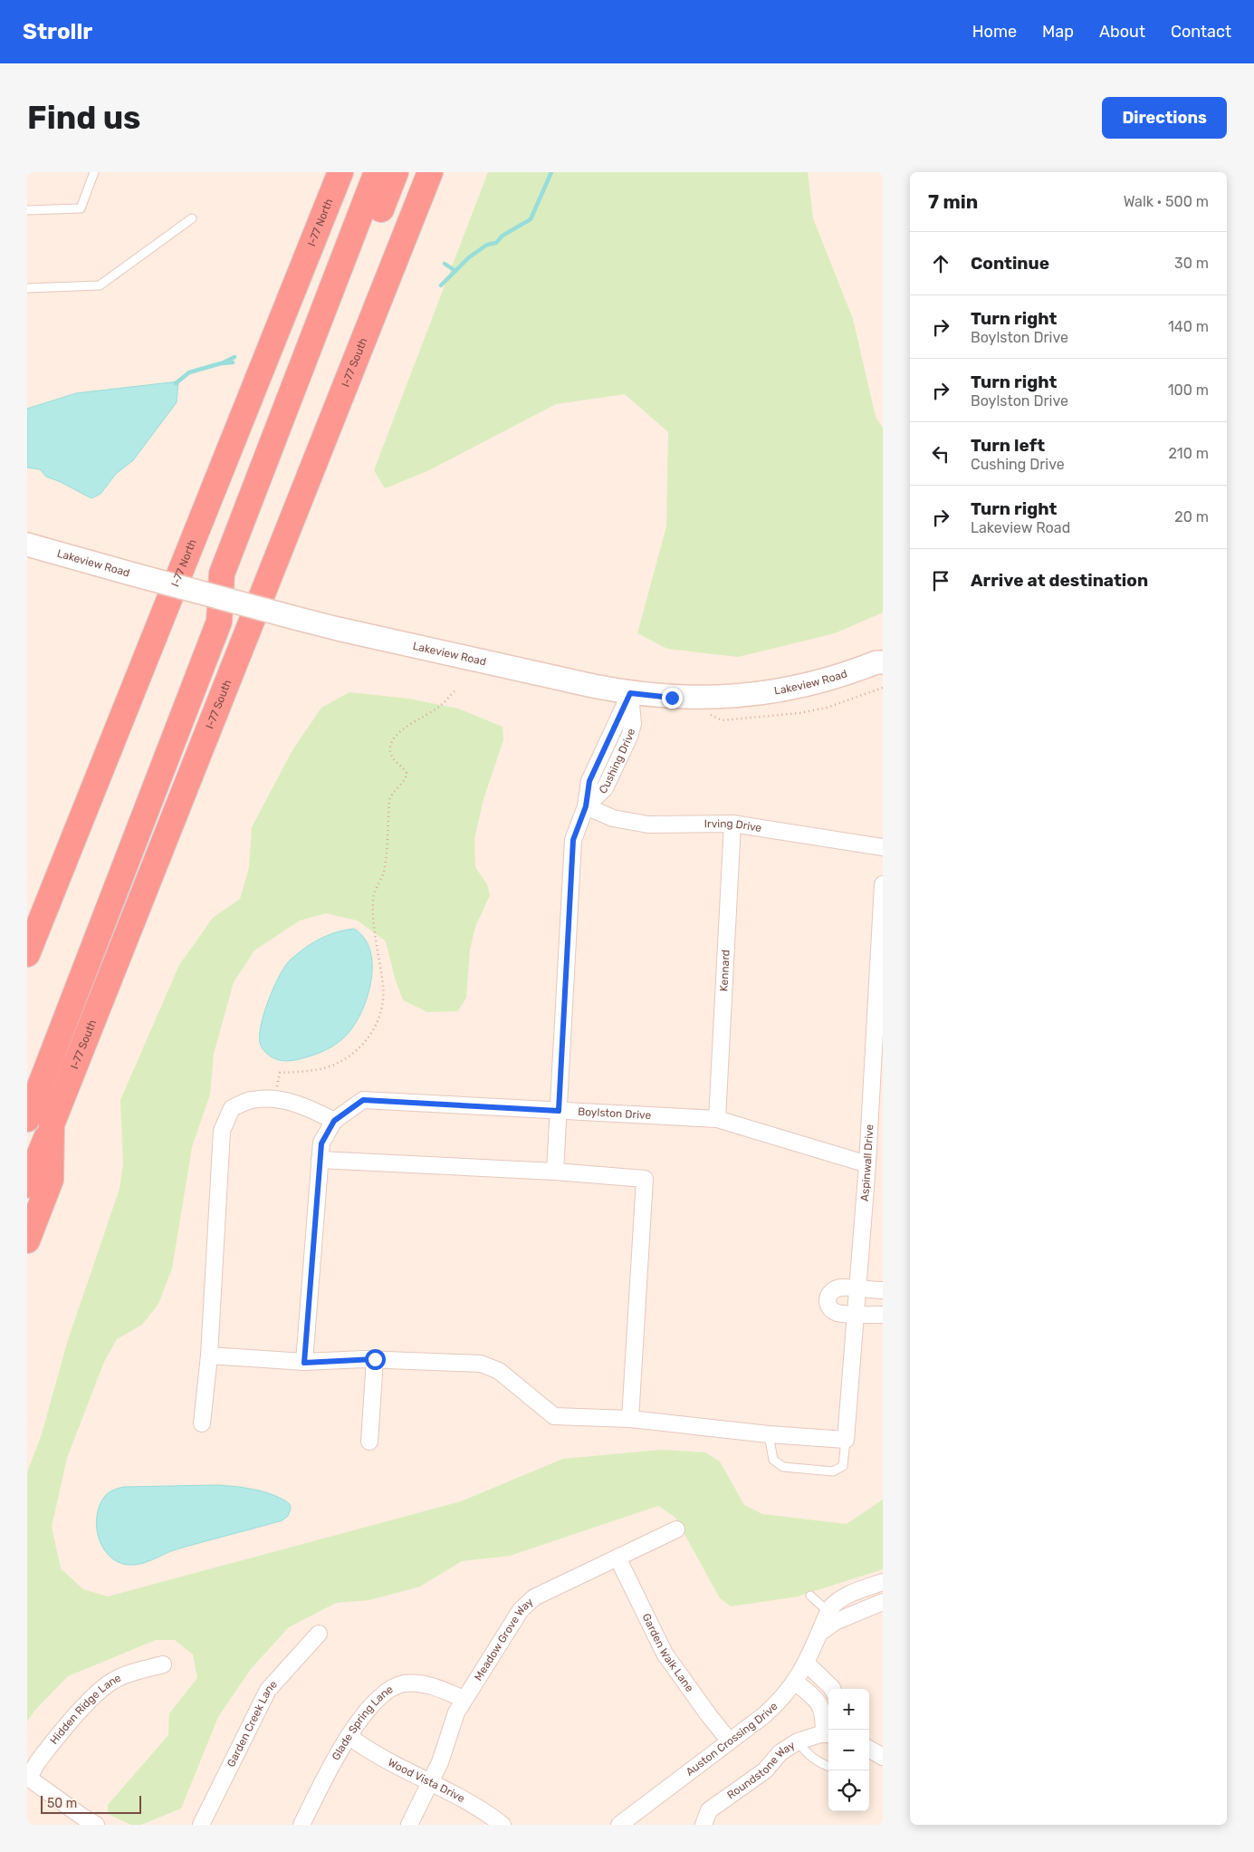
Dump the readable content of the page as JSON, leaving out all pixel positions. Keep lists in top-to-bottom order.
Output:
{
  "streets": {
    "highway": ["I-77 North", "I-77 South"],
    "main road": ["Lakeview Road"],
    "street": [
      "Cushing Drive",
      "Irving Drive",
      "Kennard",
      "Boylston Drive",
      "Aspinwall Drive",
      "Meadow Grove Way",
      "Garden Walk Lane",
      "Hidden Ridge Lane",
      "Garden Creek Lane",
      "Glade Spring Lane",
      "Auston Crossing Drive",
      "Roundstone Way",
      "Wood Vista Drive"
    ]
  },
  "crossings": [
    ["Lakeview Road", "Cushing Drive"],
    ["Cushing Drive", "Irving Drive"],
    ["Cushing Drive", "Boylston Drive"],
    ["Irving Drive", "Kennard"],
    ["Kennard", "Boylston Drive"],
    ["Boylston Drive", "Aspinwall Drive"],
    ["Meadow Grove Way", "Garden Walk Lane"],
    ["Meadow Grove Way", "Glade Spring Lane"],
    ["Meadow Grove Way", "Wood Vista Drive"],
    ["Garden Walk Lane", "Auston Crossing Drive"],
    ["Glade Spring Lane", "Wood Vista Drive"]
  ],
  "scale_bar": "50 m",
  "page": {
    "header": "Strollr",
    "nav": [
      "Home",
      "Map",
      "About",
      "Contact"
    ],
    "buttons": "Directions",
    "title": "Find us",
    "heading": ["7 min", "Walk · 500 m"],
    "list": [
      ["Continue", "30 m"],
      ["Turn right", "Boylston Drive", "140 m"],
      ["Turn right", "Boylston Drive", "100 m"],
      ["Turn left", "Cushing Drive", "210 m"],
      ["Turn right", "Lakeview Road", "20 m"],
      "Arrive at destination"
    ],
    "map_buttons": ["+", "−"],
    "scale": "50 m"
  }
}
